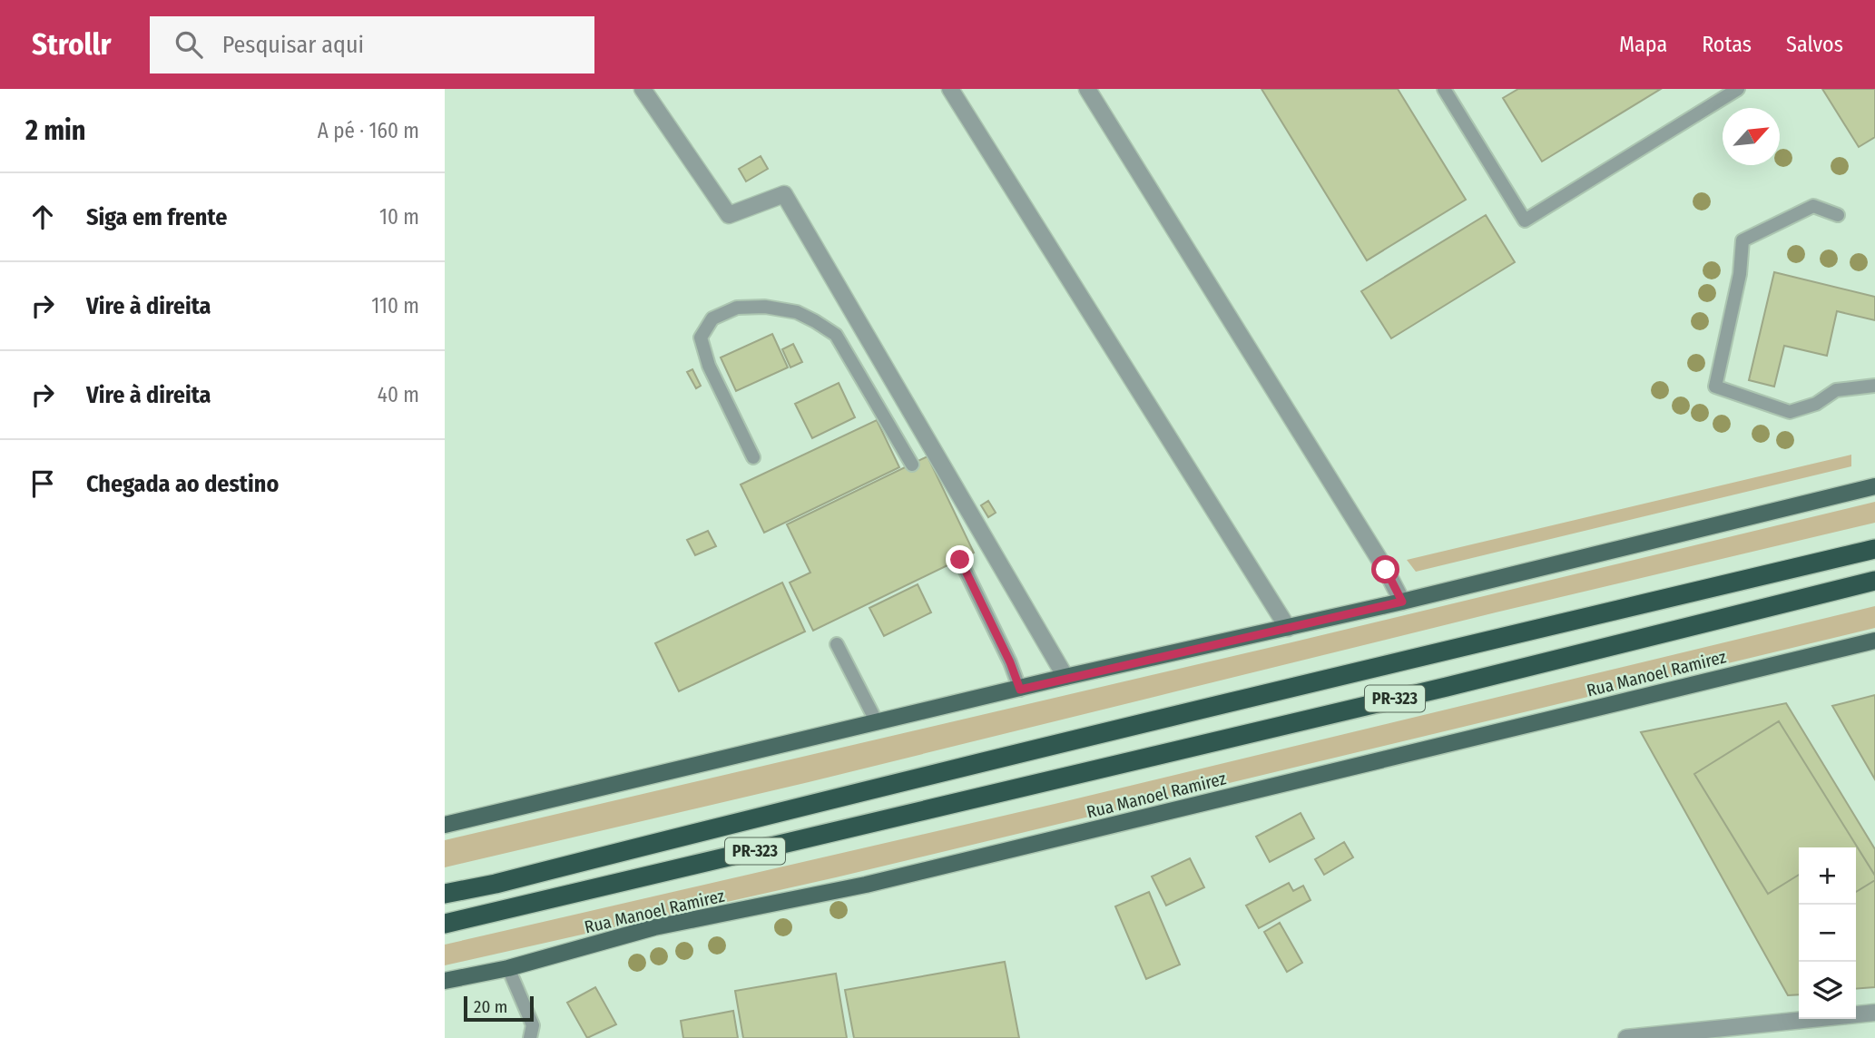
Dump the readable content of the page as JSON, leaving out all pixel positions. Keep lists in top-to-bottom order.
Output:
{
  "streets": {
    "highway": ["PR-323"],
    "main road": ["Rua Manoel Ramirez"]
  },
  "scale_bar": "20 m",
  "north": "top right",
  "page": {
    "header": "Strollr",
    "search": "Pesquisar aqui",
    "nav": ["Mapa", "Rotas", "Salvos"],
    "heading": ["2 min", "A pé · 160 m"],
    "list": [
      ["Siga em frente", "10 m"],
      ["Vire à direita", "110 m"],
      ["Vire à direita", "40 m"],
      "Chegada ao destino"
    ],
    "map_buttons": ["+", "−"],
    "scale": "20 m"
  }
}
